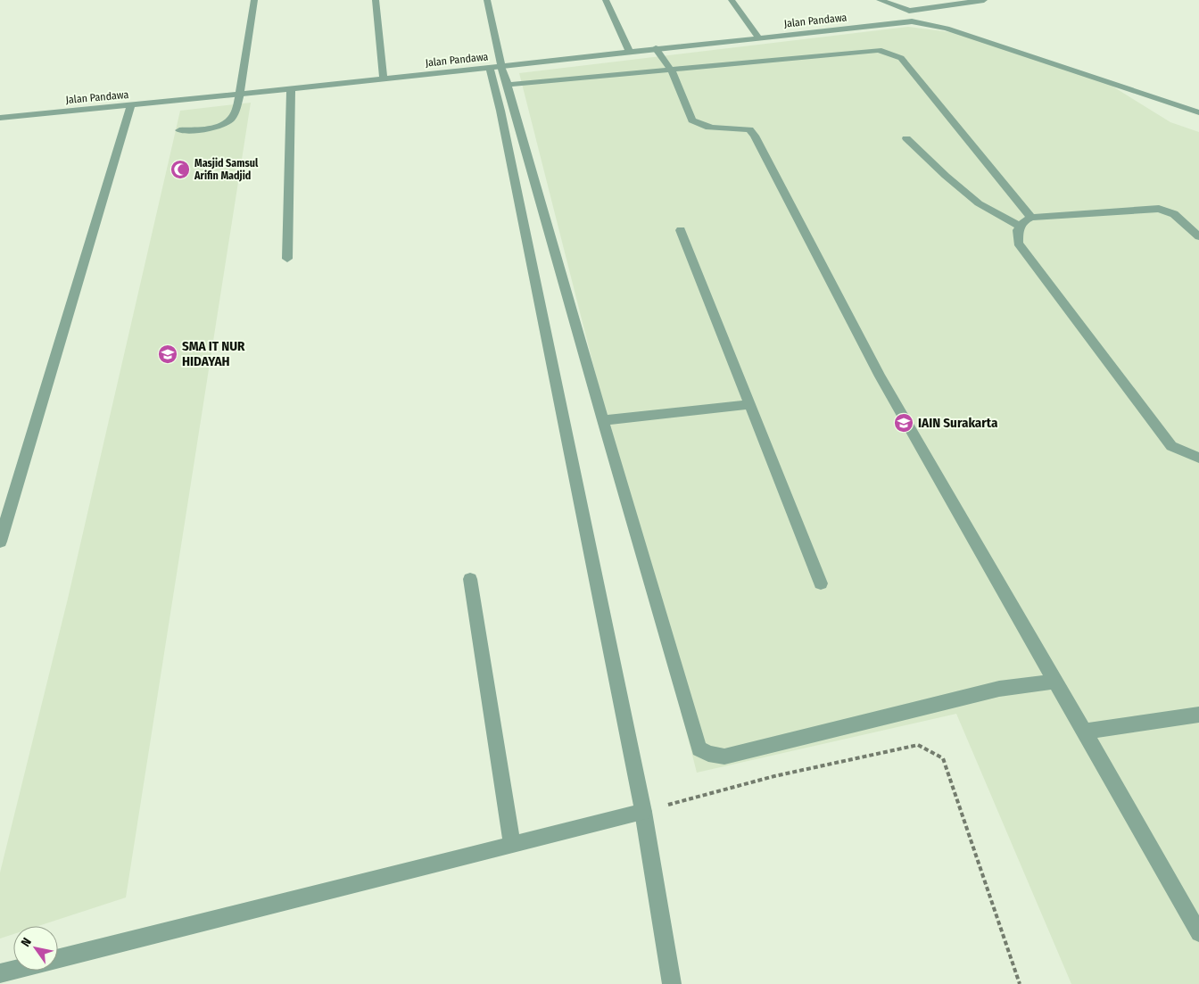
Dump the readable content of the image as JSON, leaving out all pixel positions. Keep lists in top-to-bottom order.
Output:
{
  "streets": {
    "street": ["Jalan Pandawa"]
  },
  "places": {
    "mosque": ["Masjid Samsul Arifin Madjid"],
    "school or university": ["SMA IT NUR HIDAYAH", "IAIN Surakarta"]
  },
  "north": "top left"
}
